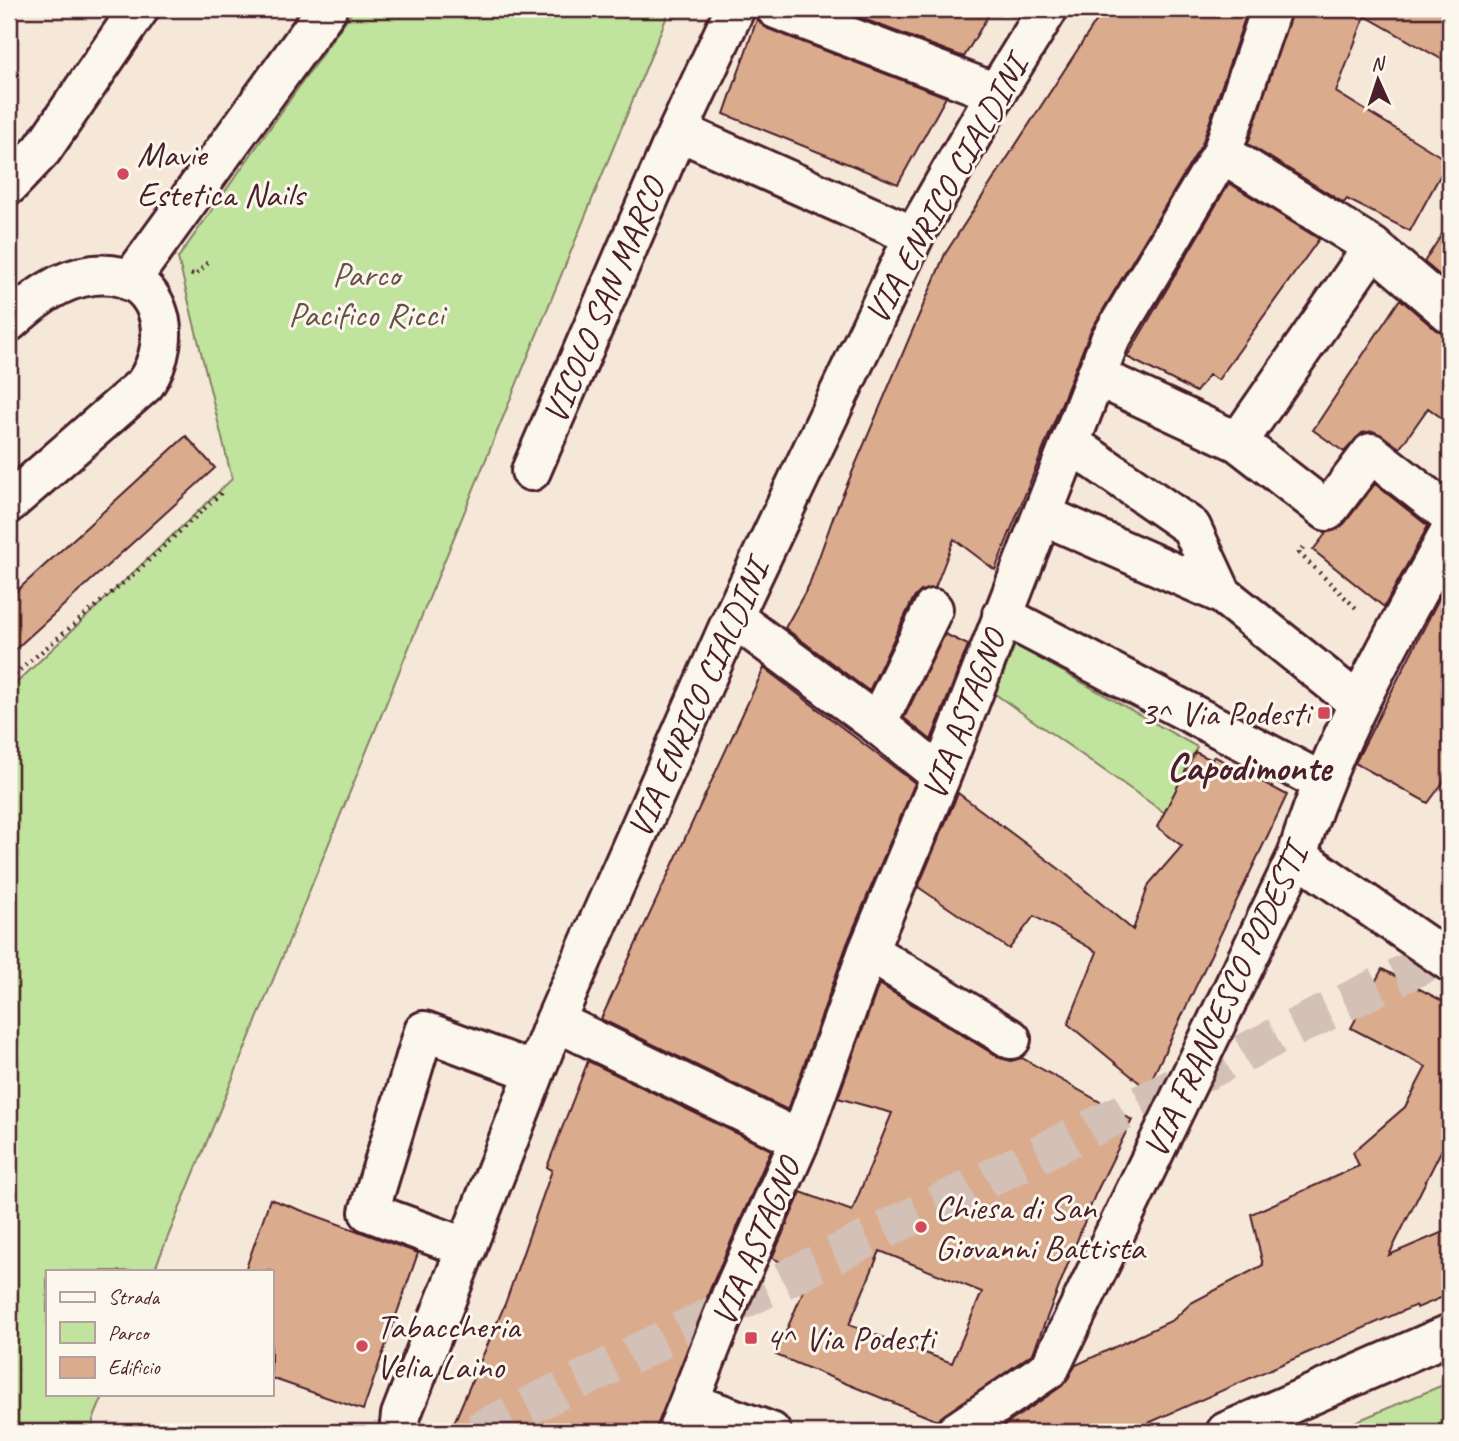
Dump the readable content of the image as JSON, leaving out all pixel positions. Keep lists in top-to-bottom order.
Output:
{
  "streets": {
    "street": [
      "VIA ENRICO CIALDINI",
      "VICOLO SAN MARCO",
      "VIA ASTAGNO",
      "VIA FRANCESCO PODESTI"
    ]
  },
  "districts": ["Capodimonte"],
  "parks": ["Parco Pacifico Ricci"],
  "places": {
    "other": ["Mavie Estetica Nails", "Chiesa di San Giovanni Battista", "Tabaccheria Velia Laino"],
    "transit": ["3^ Via Podesti", "4^ Via Podesti"]
  },
  "legend": ["Strada", "Parco", "Edificio"],
  "north": "top"
}
